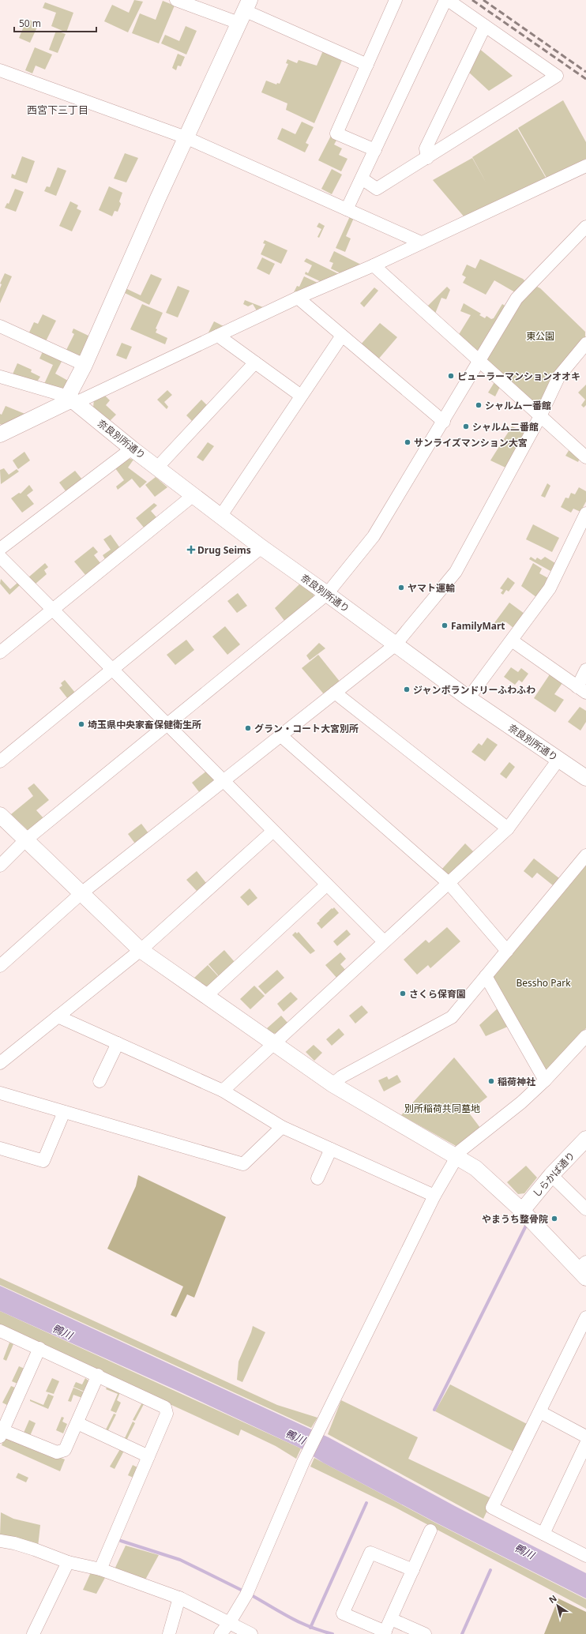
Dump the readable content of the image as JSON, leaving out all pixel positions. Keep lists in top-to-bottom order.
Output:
{
  "streets": {
    "street": ["奈良別所通り", "しらかば通り"]
  },
  "districts": ["西宮下三丁目"],
  "water": ["鴨川"],
  "parks": ["東公園", "Bessho Park", "別所稲荷共同墓地"],
  "places": {
    "other": [
      "ピューラーマンションオオキ",
      "シャルム一番館",
      "シャルム二番館",
      "サンライズマンション大宮",
      "ヤマト運輸",
      "FamilyMart",
      "ジャンボランドリーふわふわ",
      "埼玉県中央家畜保健衛生所",
      "グラン・コート大宮別所",
      "さくら保育園",
      "稲荷神社",
      "やまうち整骨院"
    ],
    "health": ["Drug Seims"]
  },
  "scale_bar": "50 m",
  "north": "top left"
}
